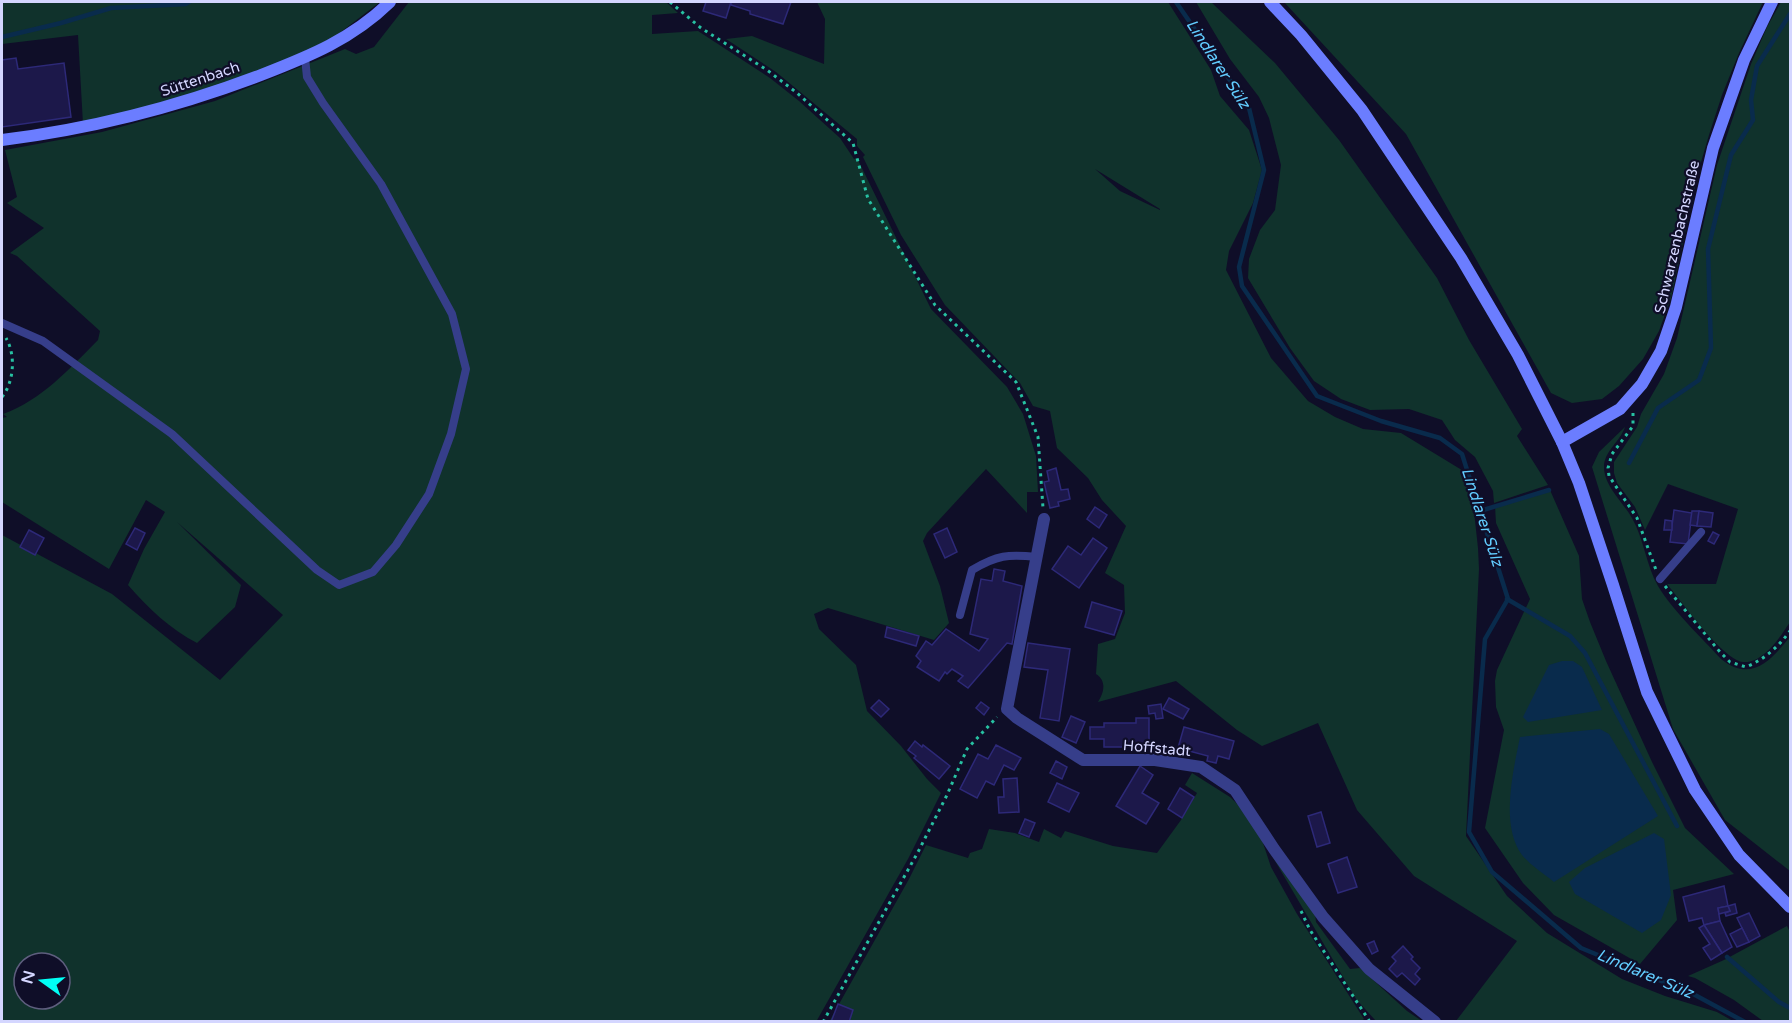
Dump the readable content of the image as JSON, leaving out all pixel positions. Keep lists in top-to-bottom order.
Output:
{
  "streets": {
    "main road": ["Süttenbach", "Schwarzenbachstraße"],
    "street": ["Hoffstadt"]
  },
  "water": ["Lindlarer Sülz"],
  "north": "left"
}
